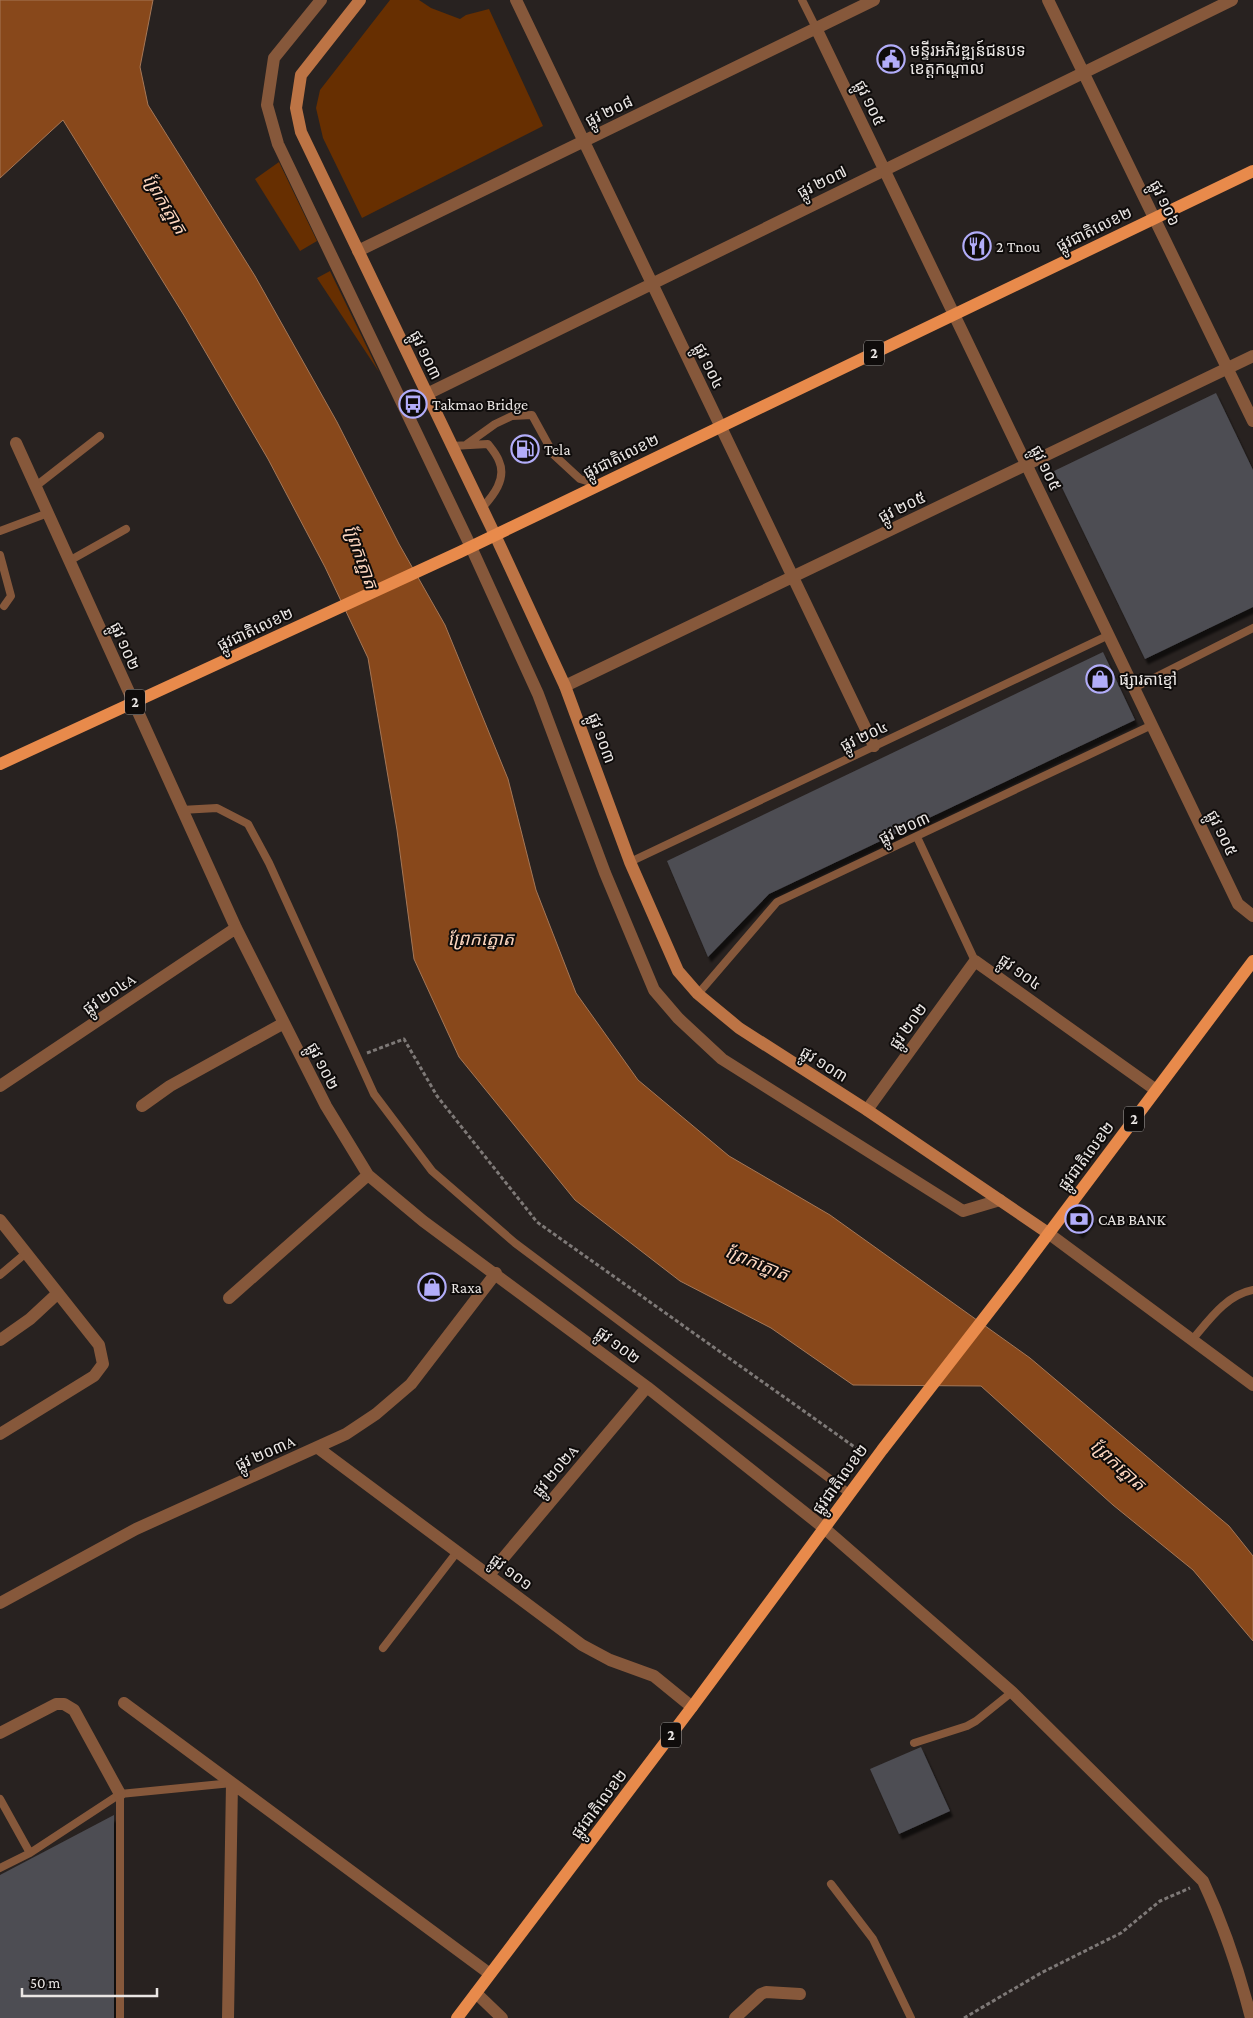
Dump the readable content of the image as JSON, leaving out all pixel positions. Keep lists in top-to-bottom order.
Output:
{
  "streets": {
    "main road": ["ផ្លូវជាតិលេខ២", "2"],
    "street": [
      "ផ្លូវ ១០៥",
      "ផ្លូវ ២០៨",
      "ផ្លូវ ២០៧",
      "ផ្លូវ ១០៦",
      "ផ្លូវ ១០៣",
      "ផ្លូវ ១០៤",
      "ផ្លូវ ២០៥",
      "ផ្លូវ ១០២",
      "ផ្លូវ ២០៤A",
      "ផ្លូវ ២០២",
      "ផ្លូវ ២០៣A",
      "ផ្លូវ ២០២A",
      "ផ្លូវ ១០១"
    ],
    "lane": ["ផ្លូវ ២០៤", "ផ្លូវ ២០៣"]
  },
  "crossings": [
    ["ផ្លូវ ១០៥", "ផ្លូវ ២០៨"],
    ["ផ្លូវ ១០៥", "ផ្លូវ ២០៧"],
    ["ផ្លូវ ១០៥", "ផ្លូវជាតិលេខ២"],
    ["ផ្លូវ ១០៥", "ផ្លូវ ២០៥"],
    ["ផ្លូវ ១០៥", "ផ្លូវ ២០៤"],
    ["ផ្លូវ ១០៥", "ផ្លូវ ២០៣"],
    ["ផ្លូវ ២០៨", "ផ្លូវ ១០៣"],
    ["ផ្លូវ ២០៨", "ផ្លូវ ១០៤"],
    ["ផ្លូវ ២០៧", "ផ្លូវ ១០៦"],
    ["ផ្លូវ ២០៧", "ផ្លូវ ១០៣"],
    ["ផ្លូវ ២០៧", "ផ្លូវ ១០៤"],
    ["ផ្លូវ ១០៦", "ផ្លូវជាតិលេខ២"],
    ["ផ្លូវ ១០៦", "ផ្លូវ ២០៥"],
    ["ផ្លូវជាតិលេខ២", "ផ្លូវ ១០៣"],
    ["ផ្លូវជាតិលេខ២", "ផ្លូវ ១០៤"],
    ["ផ្លូវជាតិលេខ២", "ផ្លូវ ១០២"],
    ["ផ្លូវជាតិលេខ២", "ផ្លូវ ១០១"],
    ["ផ្លូវ ១០៣", "ផ្លូវ ២០៥"],
    ["ផ្លូវ ១០៣", "ផ្លូវ ២០៤"],
    ["ផ្លូវ ១០៣", "ផ្លូវ ២០៣"],
    ["ផ្លូវ ១០៣", "ផ្លូវ ២០២"],
    ["ផ្លូវ ១០៤", "ផ្លូវ ២០៥"],
    ["ផ្លូវ ១០៤", "ផ្លូវ ២០៤"],
    ["ផ្លូវ ១០៤", "ផ្លូវ ២០៣"],
    ["ផ្លូវ ១០៤", "ផ្លូវ ២០២"],
    ["ផ្លូវ ១០២", "ផ្លូវ ២០៤A"],
    ["ផ្លូវ ១០២", "ផ្លូវ ២០៣A"],
    ["ផ្លូវ ១០២", "ផ្លូវ ២០២A"],
    ["ផ្លូវ ២០៣A", "ផ្លូវ ១០១"],
    ["ផ្លូវ ២០២A", "ផ្លូវ ១០១"]
  ],
  "water": ["ព្រែកត្នោត"],
  "places": {
    "public building": ["មន្ទីរអភិវឌ្ឍន៍ជនបទ ខេត្តកណ្តាល"],
    "restaurant": ["2 Tnou"],
    "bus stop": ["Takmao Bridge"],
    "fuel station": ["Tela"],
    "shop": ["ផ្សារតាខ្មៅ", "Raxa"],
    "bank": ["CAB BANK"]
  },
  "scale_bar": "50 m"
}
